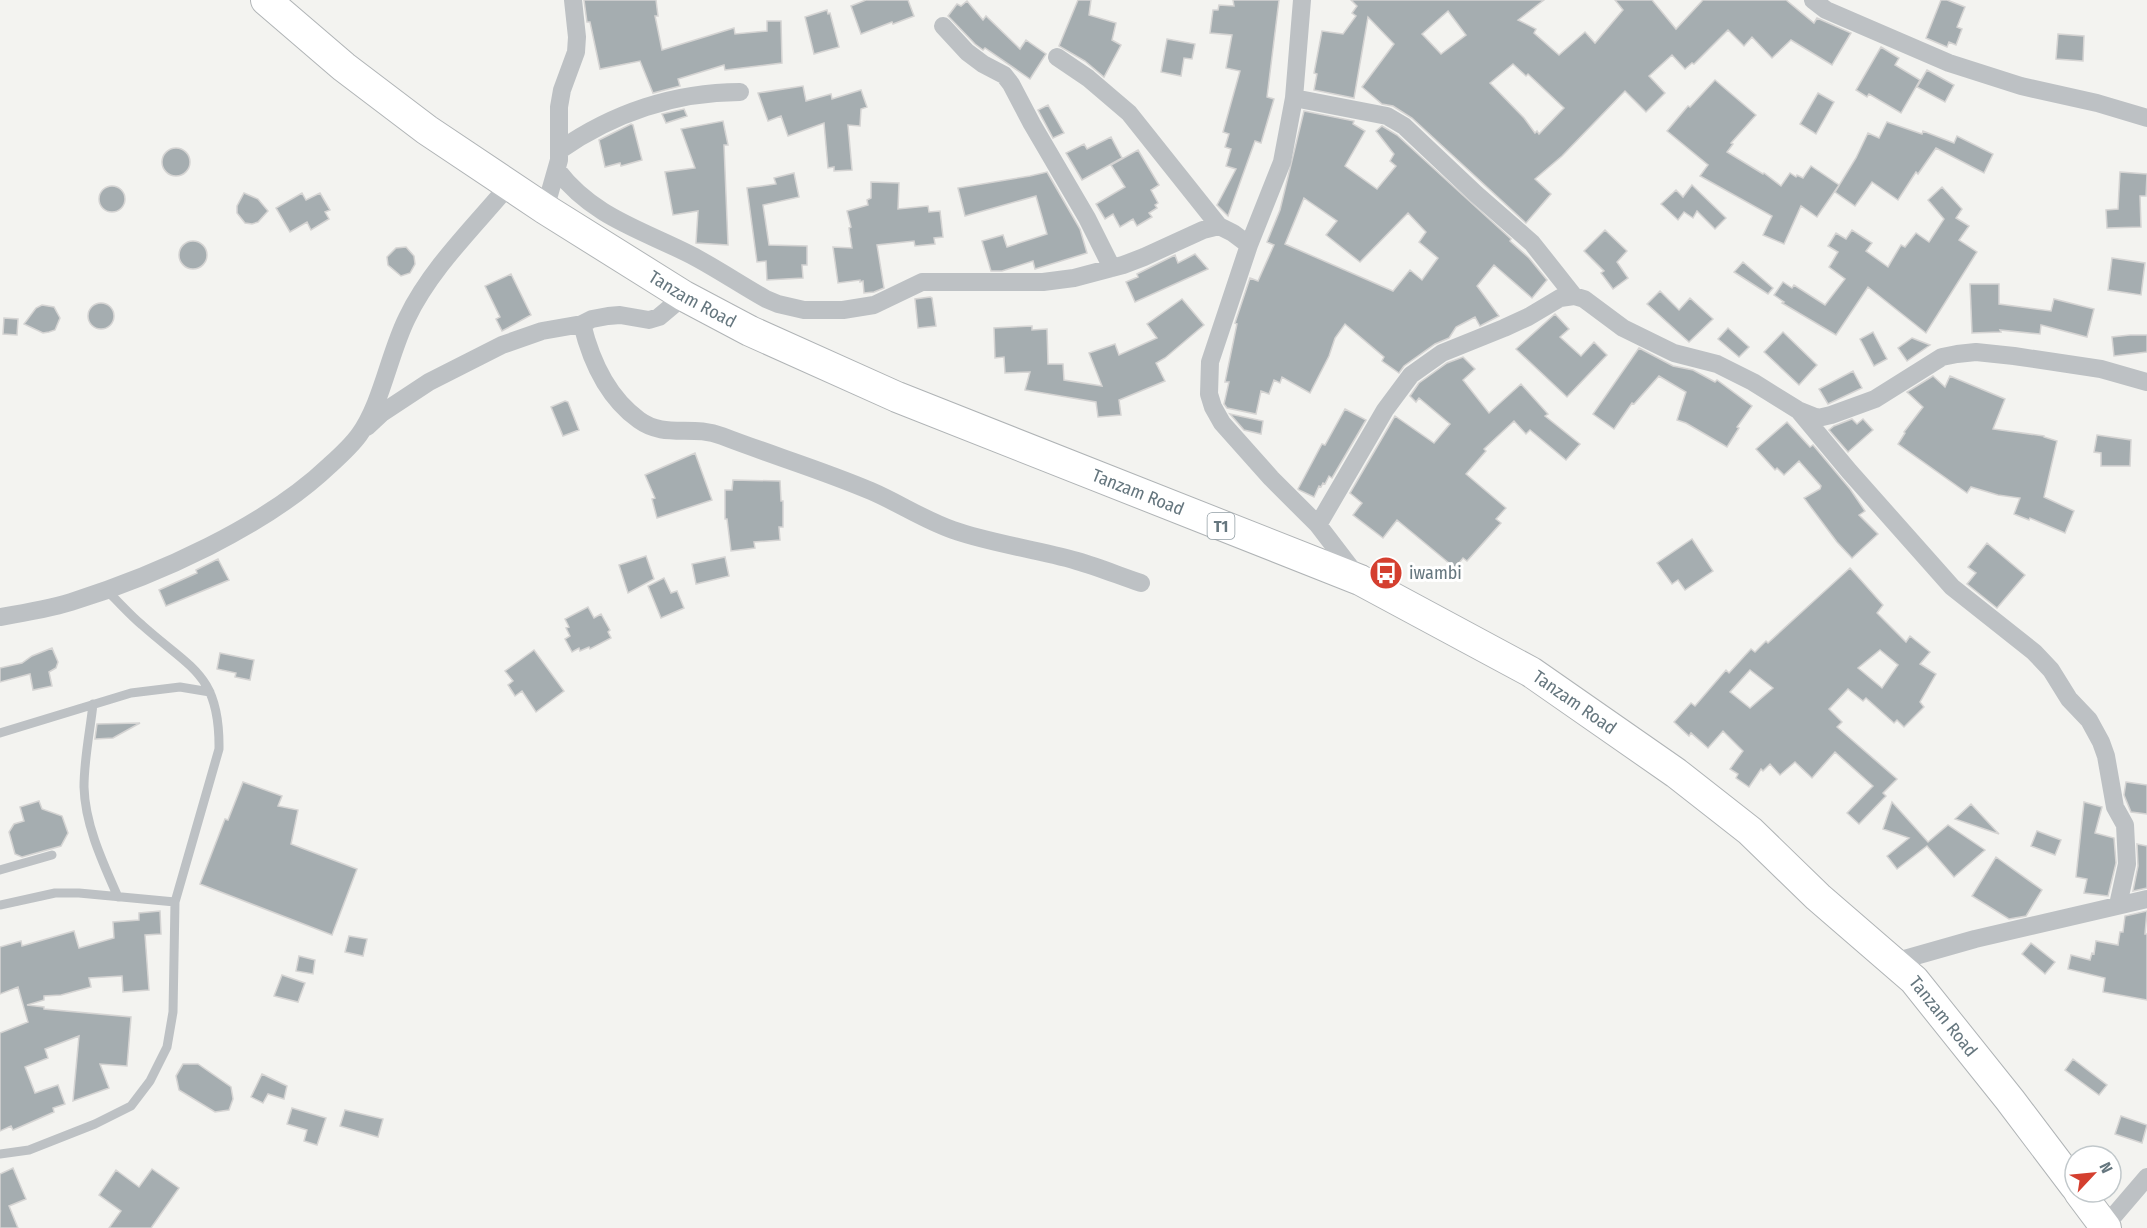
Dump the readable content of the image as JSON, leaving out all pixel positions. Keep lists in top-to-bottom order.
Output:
{
  "streets": {
    "highway": ["Tanzam Road", "T1"]
  },
  "places": {
    "bus stop": ["iwambi"]
  },
  "north": "top right"
}
